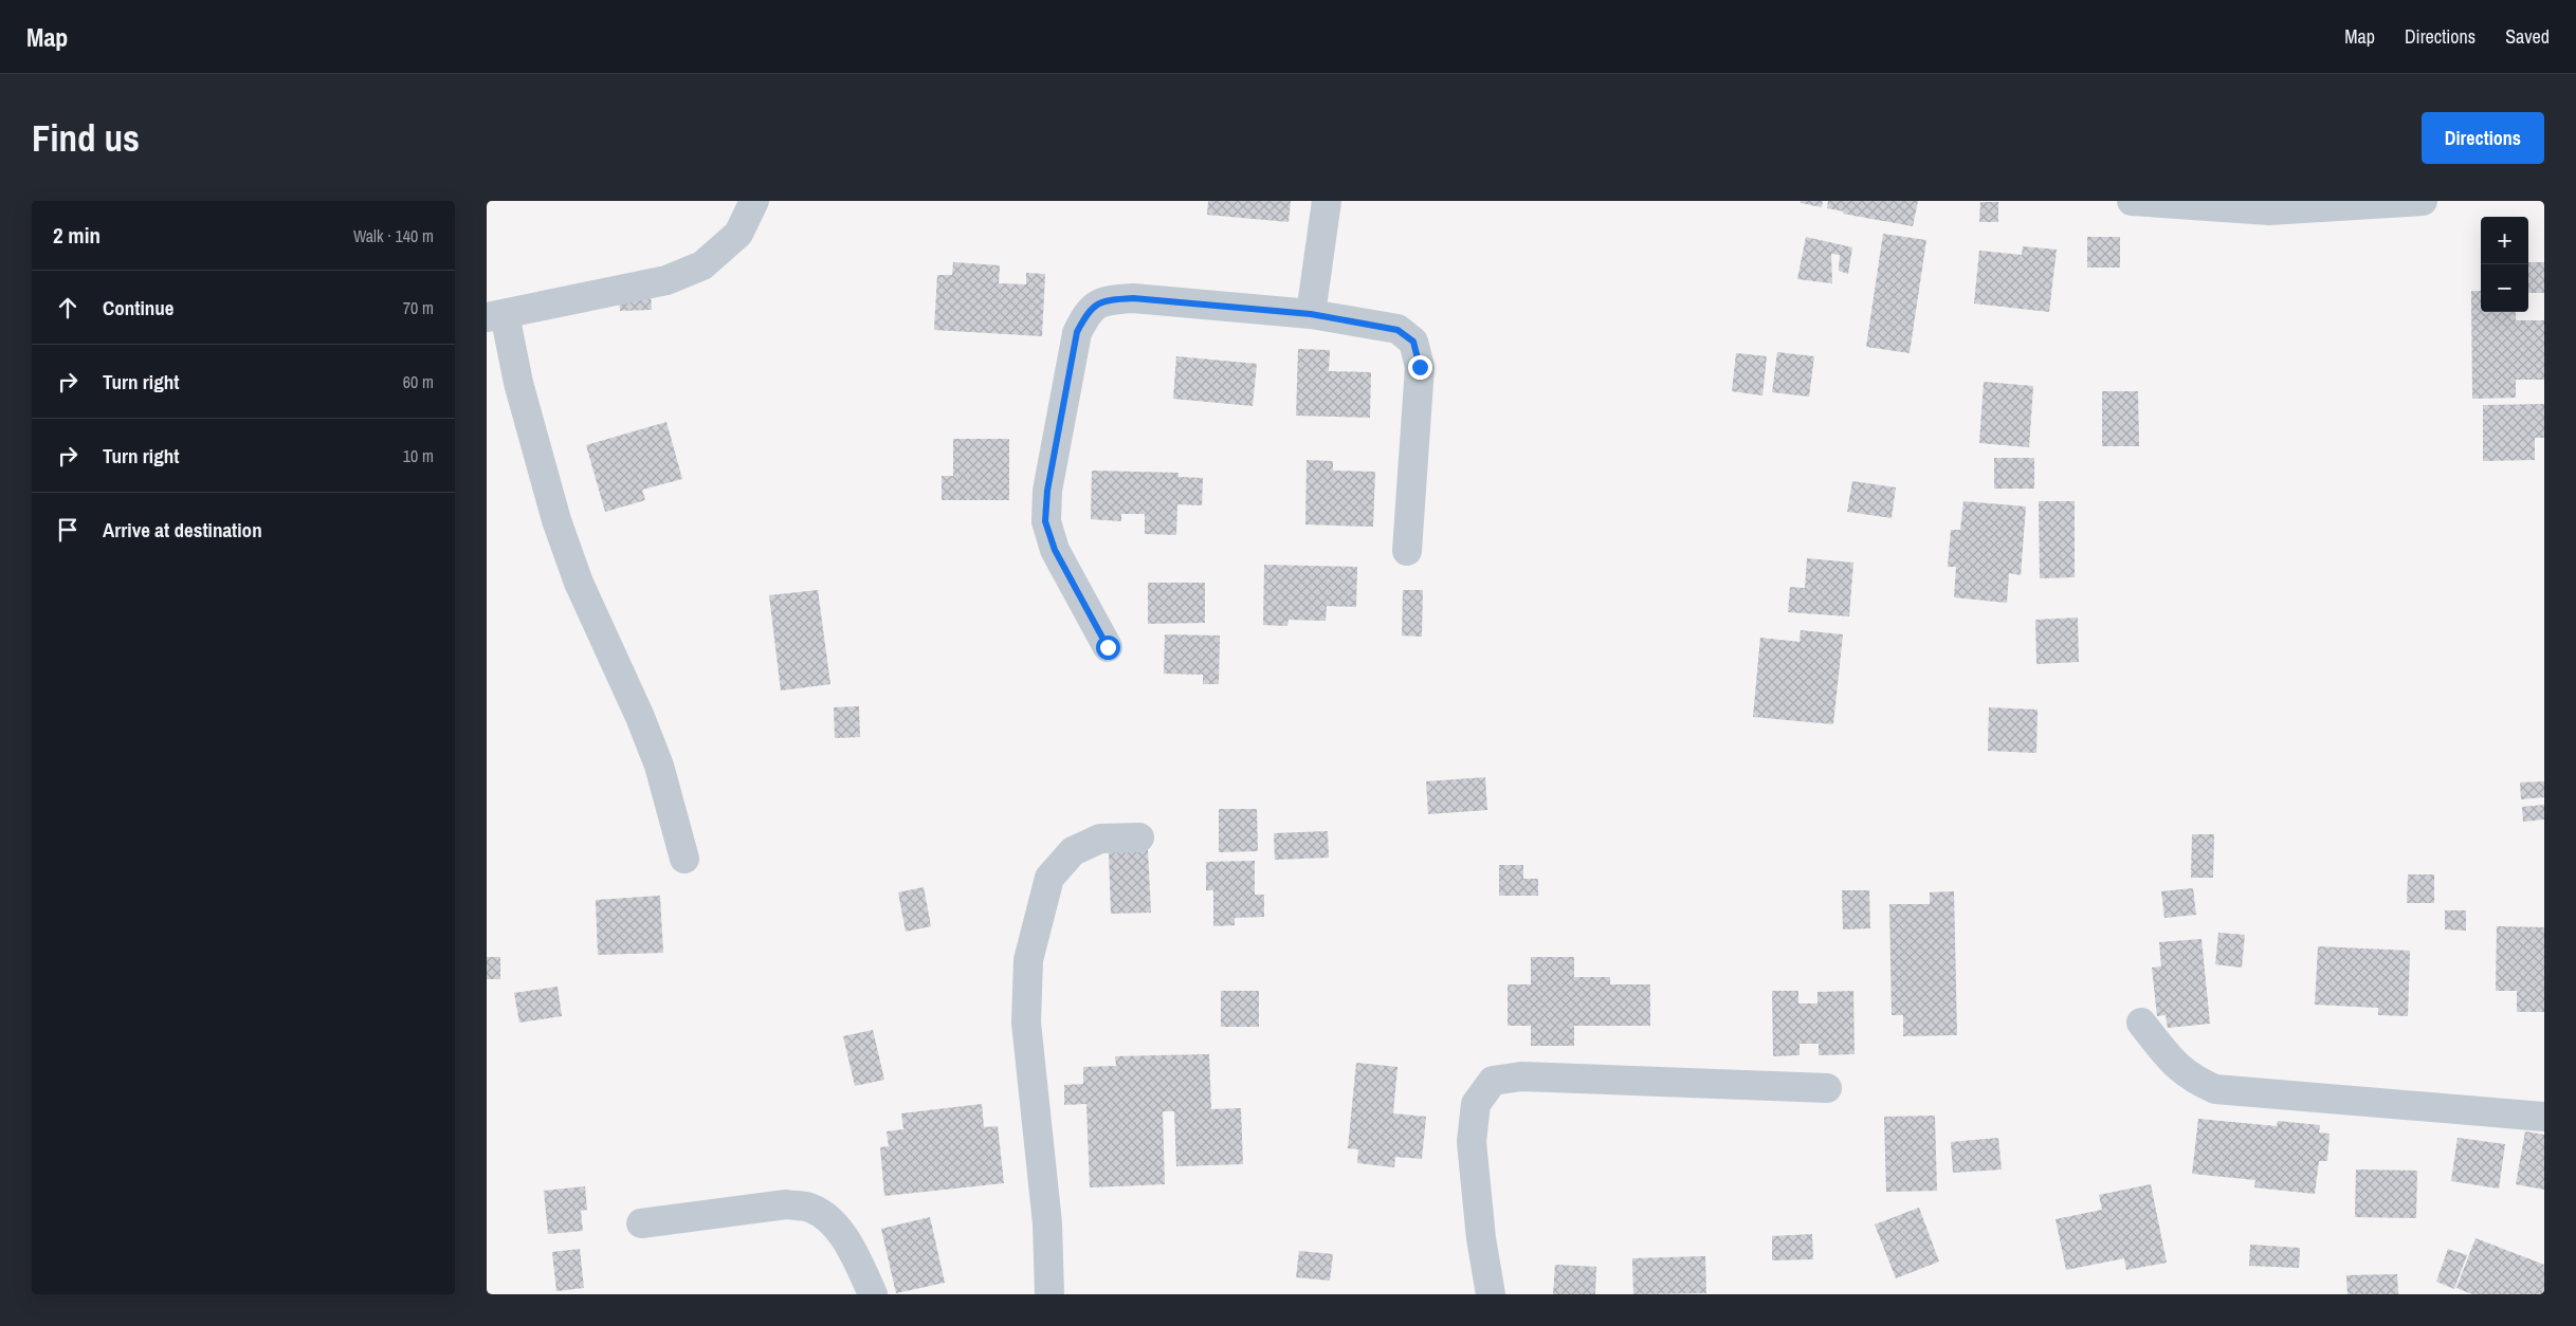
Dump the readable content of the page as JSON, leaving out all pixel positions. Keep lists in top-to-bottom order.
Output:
{
  "page": {
    "header": "Map",
    "nav": ["Map", "Directions", "Saved"],
    "buttons": "Directions",
    "title": "Find us",
    "heading": ["2 min", "Walk · 140 m"],
    "map_buttons": ["+", "−"],
    "list": [
      ["Continue", "70 m"],
      ["Turn right", "60 m"],
      ["Turn right", "10 m"],
      "Arrive at destination"
    ]
  }
}
